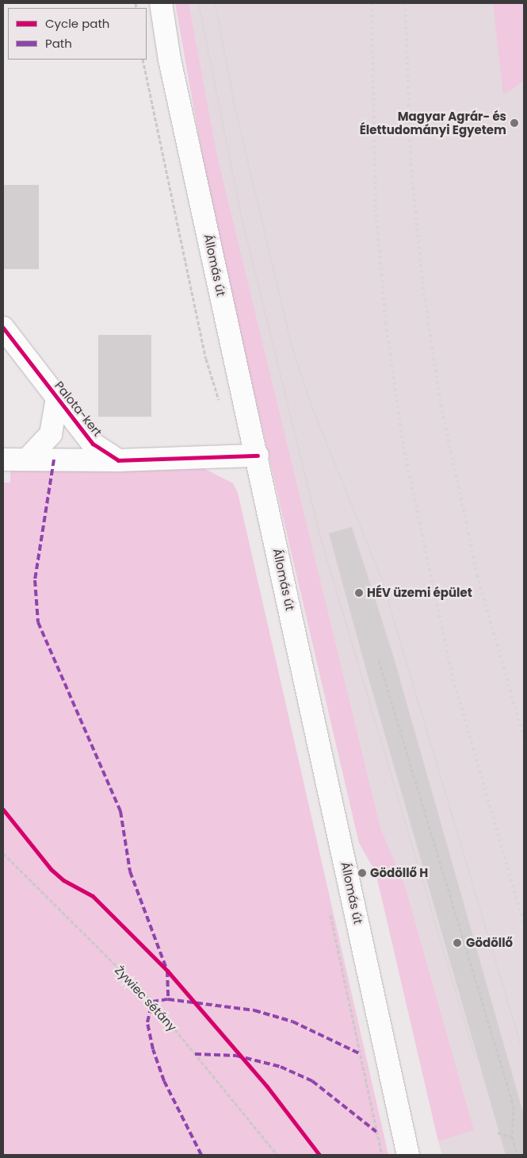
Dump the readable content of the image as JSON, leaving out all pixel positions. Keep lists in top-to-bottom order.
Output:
{
  "streets": {
    "main road": ["Állomás út", "Palota-kert"],
    "path": ["Żywiec sétány"]
  },
  "places": [
    "Magyar Agrár- és Élettudományi Egyetem",
    "HÉV üzemi épület",
    "Gödöllő H",
    "Gödöllő"
  ],
  "legend": ["Cycle path", "Path"]
}
